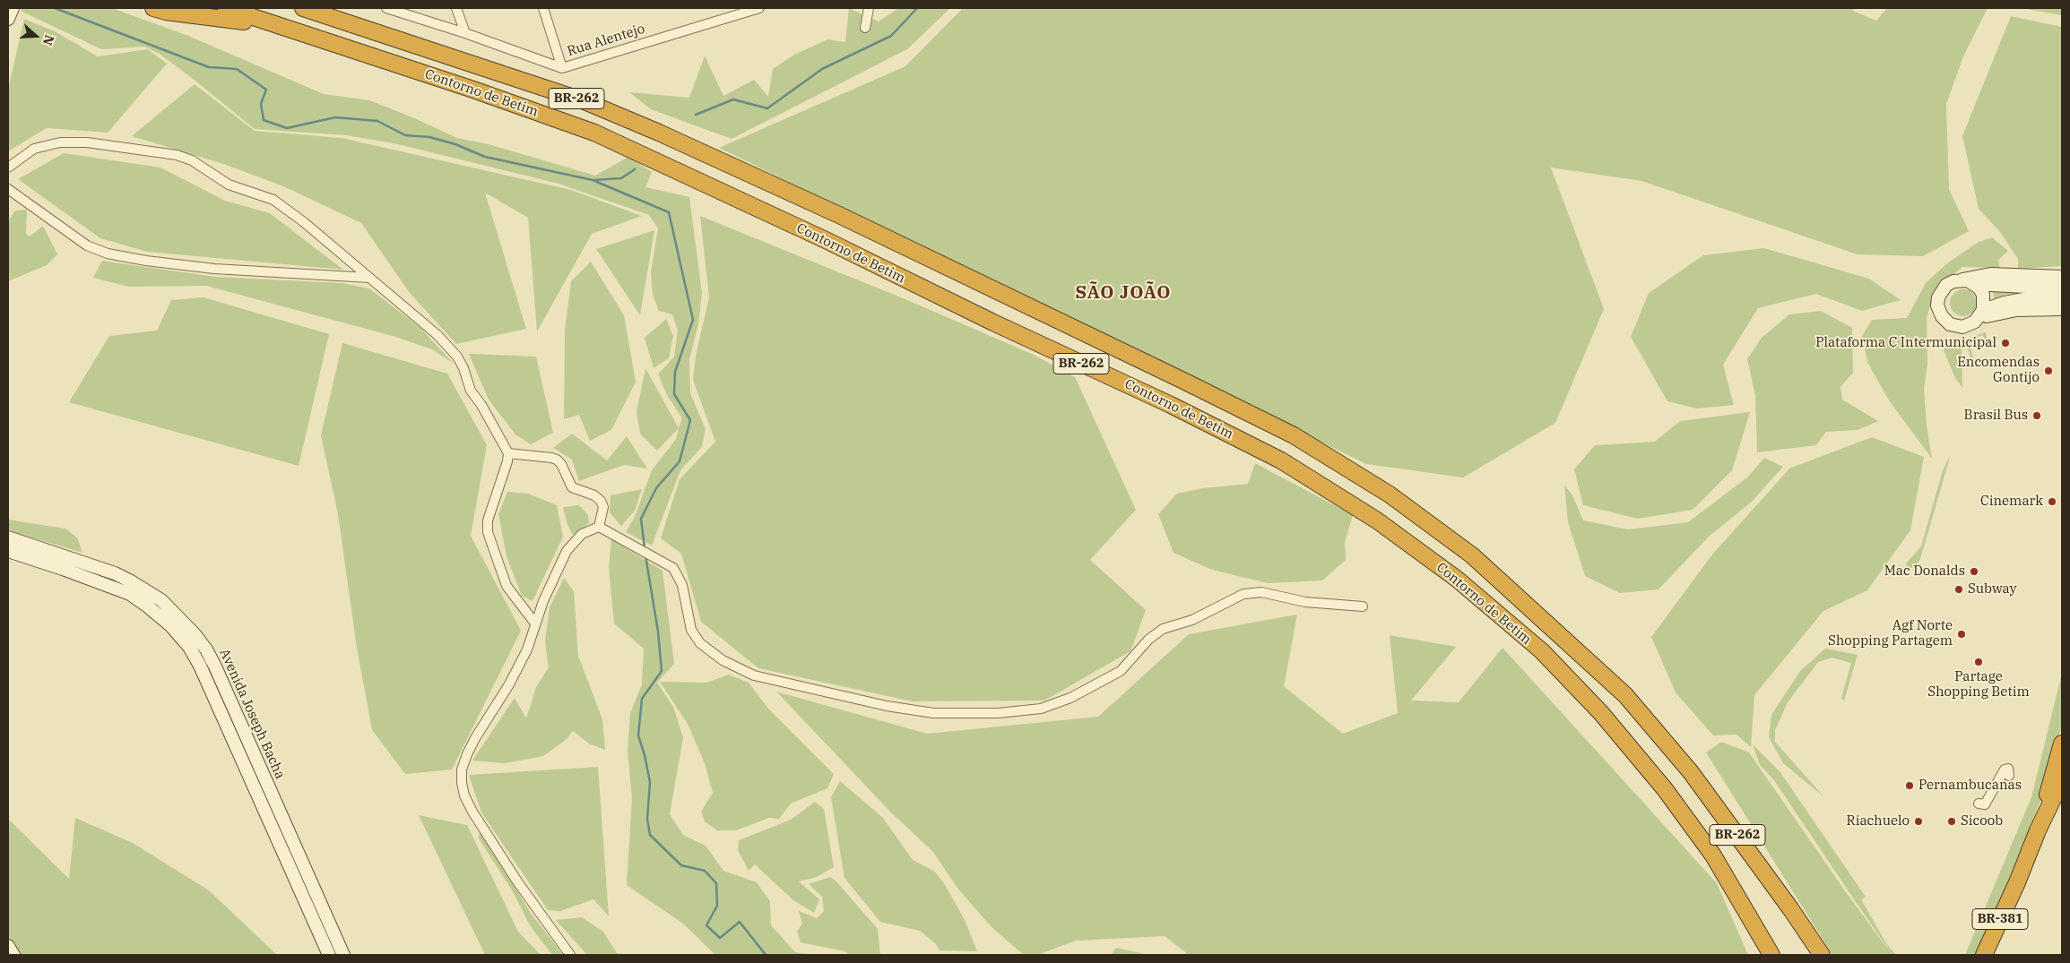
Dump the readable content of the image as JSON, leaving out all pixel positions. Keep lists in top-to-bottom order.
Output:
{
  "streets": {
    "highway": ["Contorno de Betim", "BR-262", "BR-381"],
    "main road": ["Avenida Joseph Bacha"],
    "street": ["Rua Alentejo"]
  },
  "crossings": [
    ["Contorno de Betim", "BR-262"]
  ],
  "districts": ["SÃO JOÃO"],
  "places": [
    "Plataforma C Intermunicipal",
    "Encomendas Gontijo",
    "Brasil Bus",
    "Cinemark",
    "Mac Donalds",
    "Subway",
    "Agf Norte Shopping Partagem",
    "Partage Shopping Betim",
    "Pernambucanas",
    "Riachuelo",
    "Sicoob"
  ],
  "north": "right"
}
